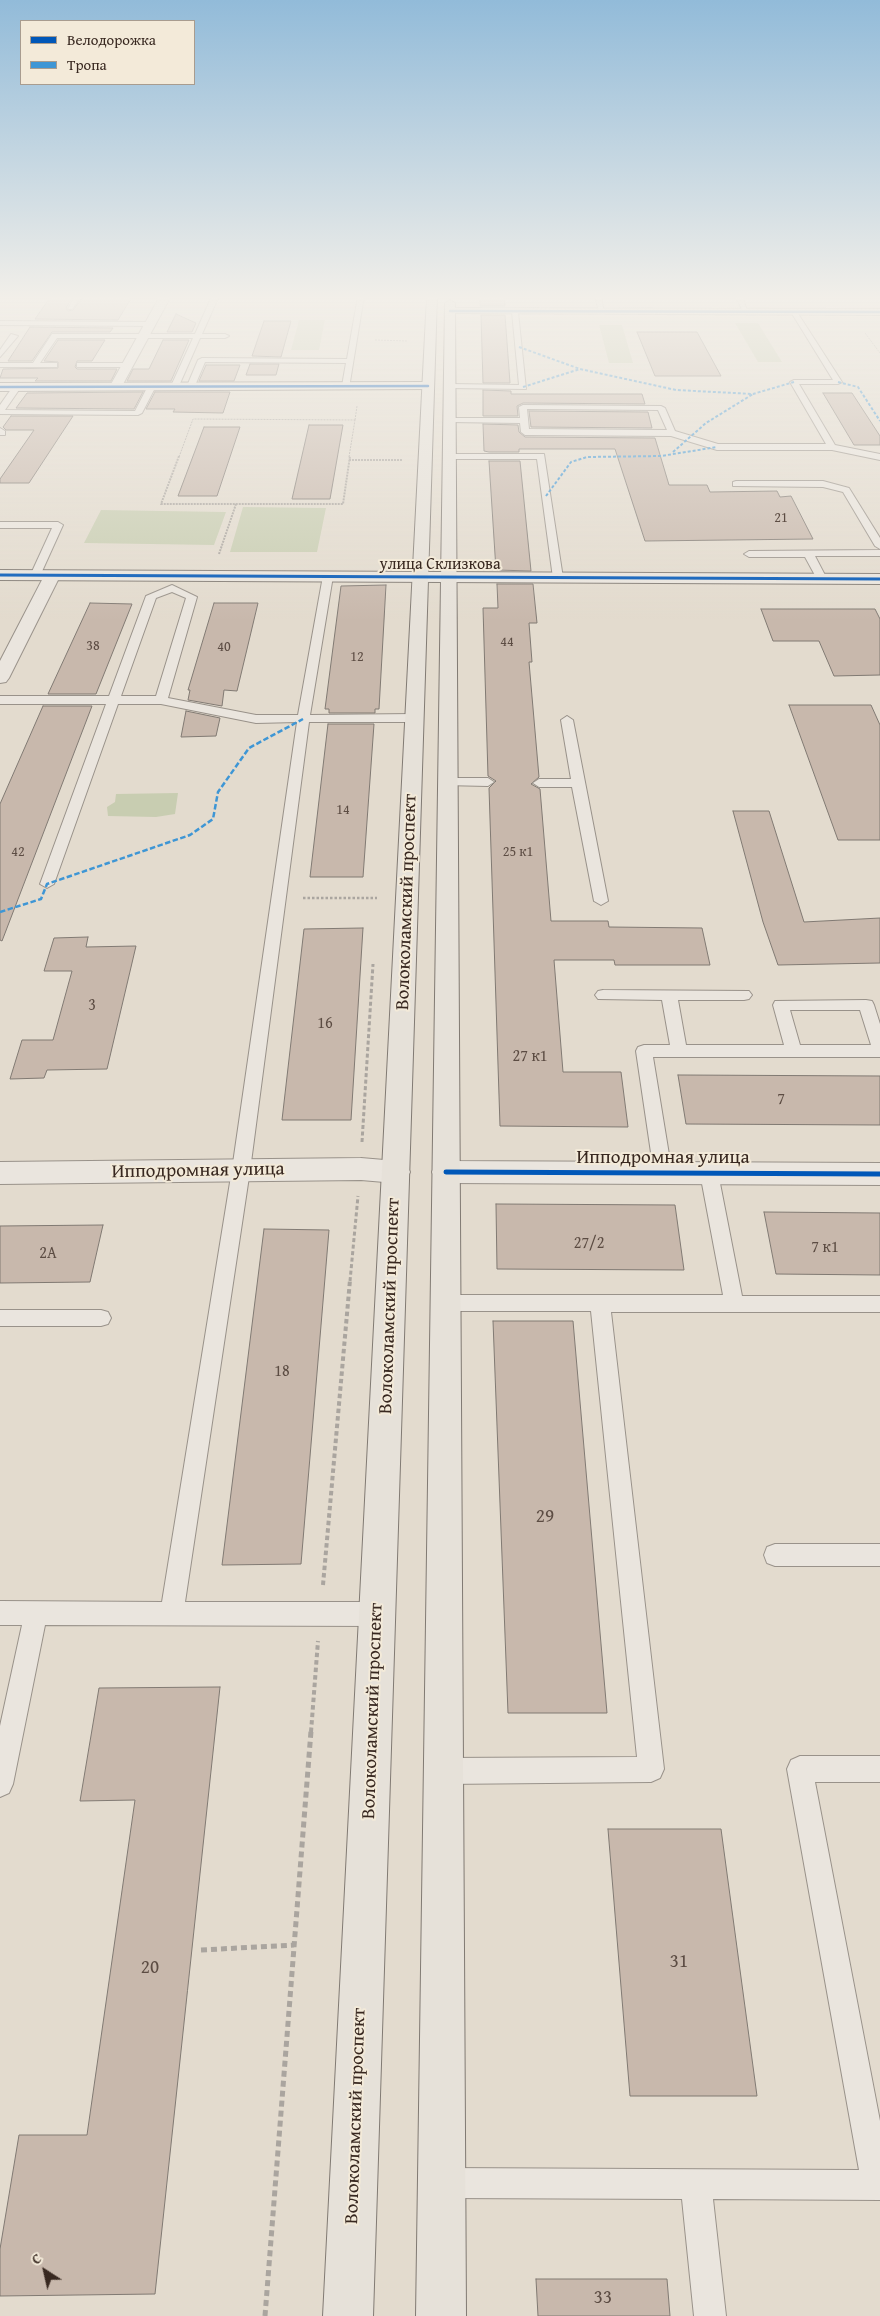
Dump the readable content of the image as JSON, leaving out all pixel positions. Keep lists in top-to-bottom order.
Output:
{
  "streets": {
    "main road": ["Волоколамский проспект"],
    "street": ["улица Склизкова", "Ипподромная улица"]
  },
  "crossings": [
    ["улица Склизкова", "Волоколамский проспект"],
    ["Волоколамский проспект", "Ипподромная улица"]
  ],
  "house_numbers": [
    "21",
    "44",
    "38",
    "40",
    "12",
    "14",
    "42",
    "25 к1",
    "3",
    "16",
    "27 к1",
    "7",
    "27/2",
    "7 к1",
    "2А",
    "18",
    "29",
    "31",
    "20",
    "33"
  ],
  "legend": ["Велодорожка", "Тропа"],
  "north": "top left"
}
